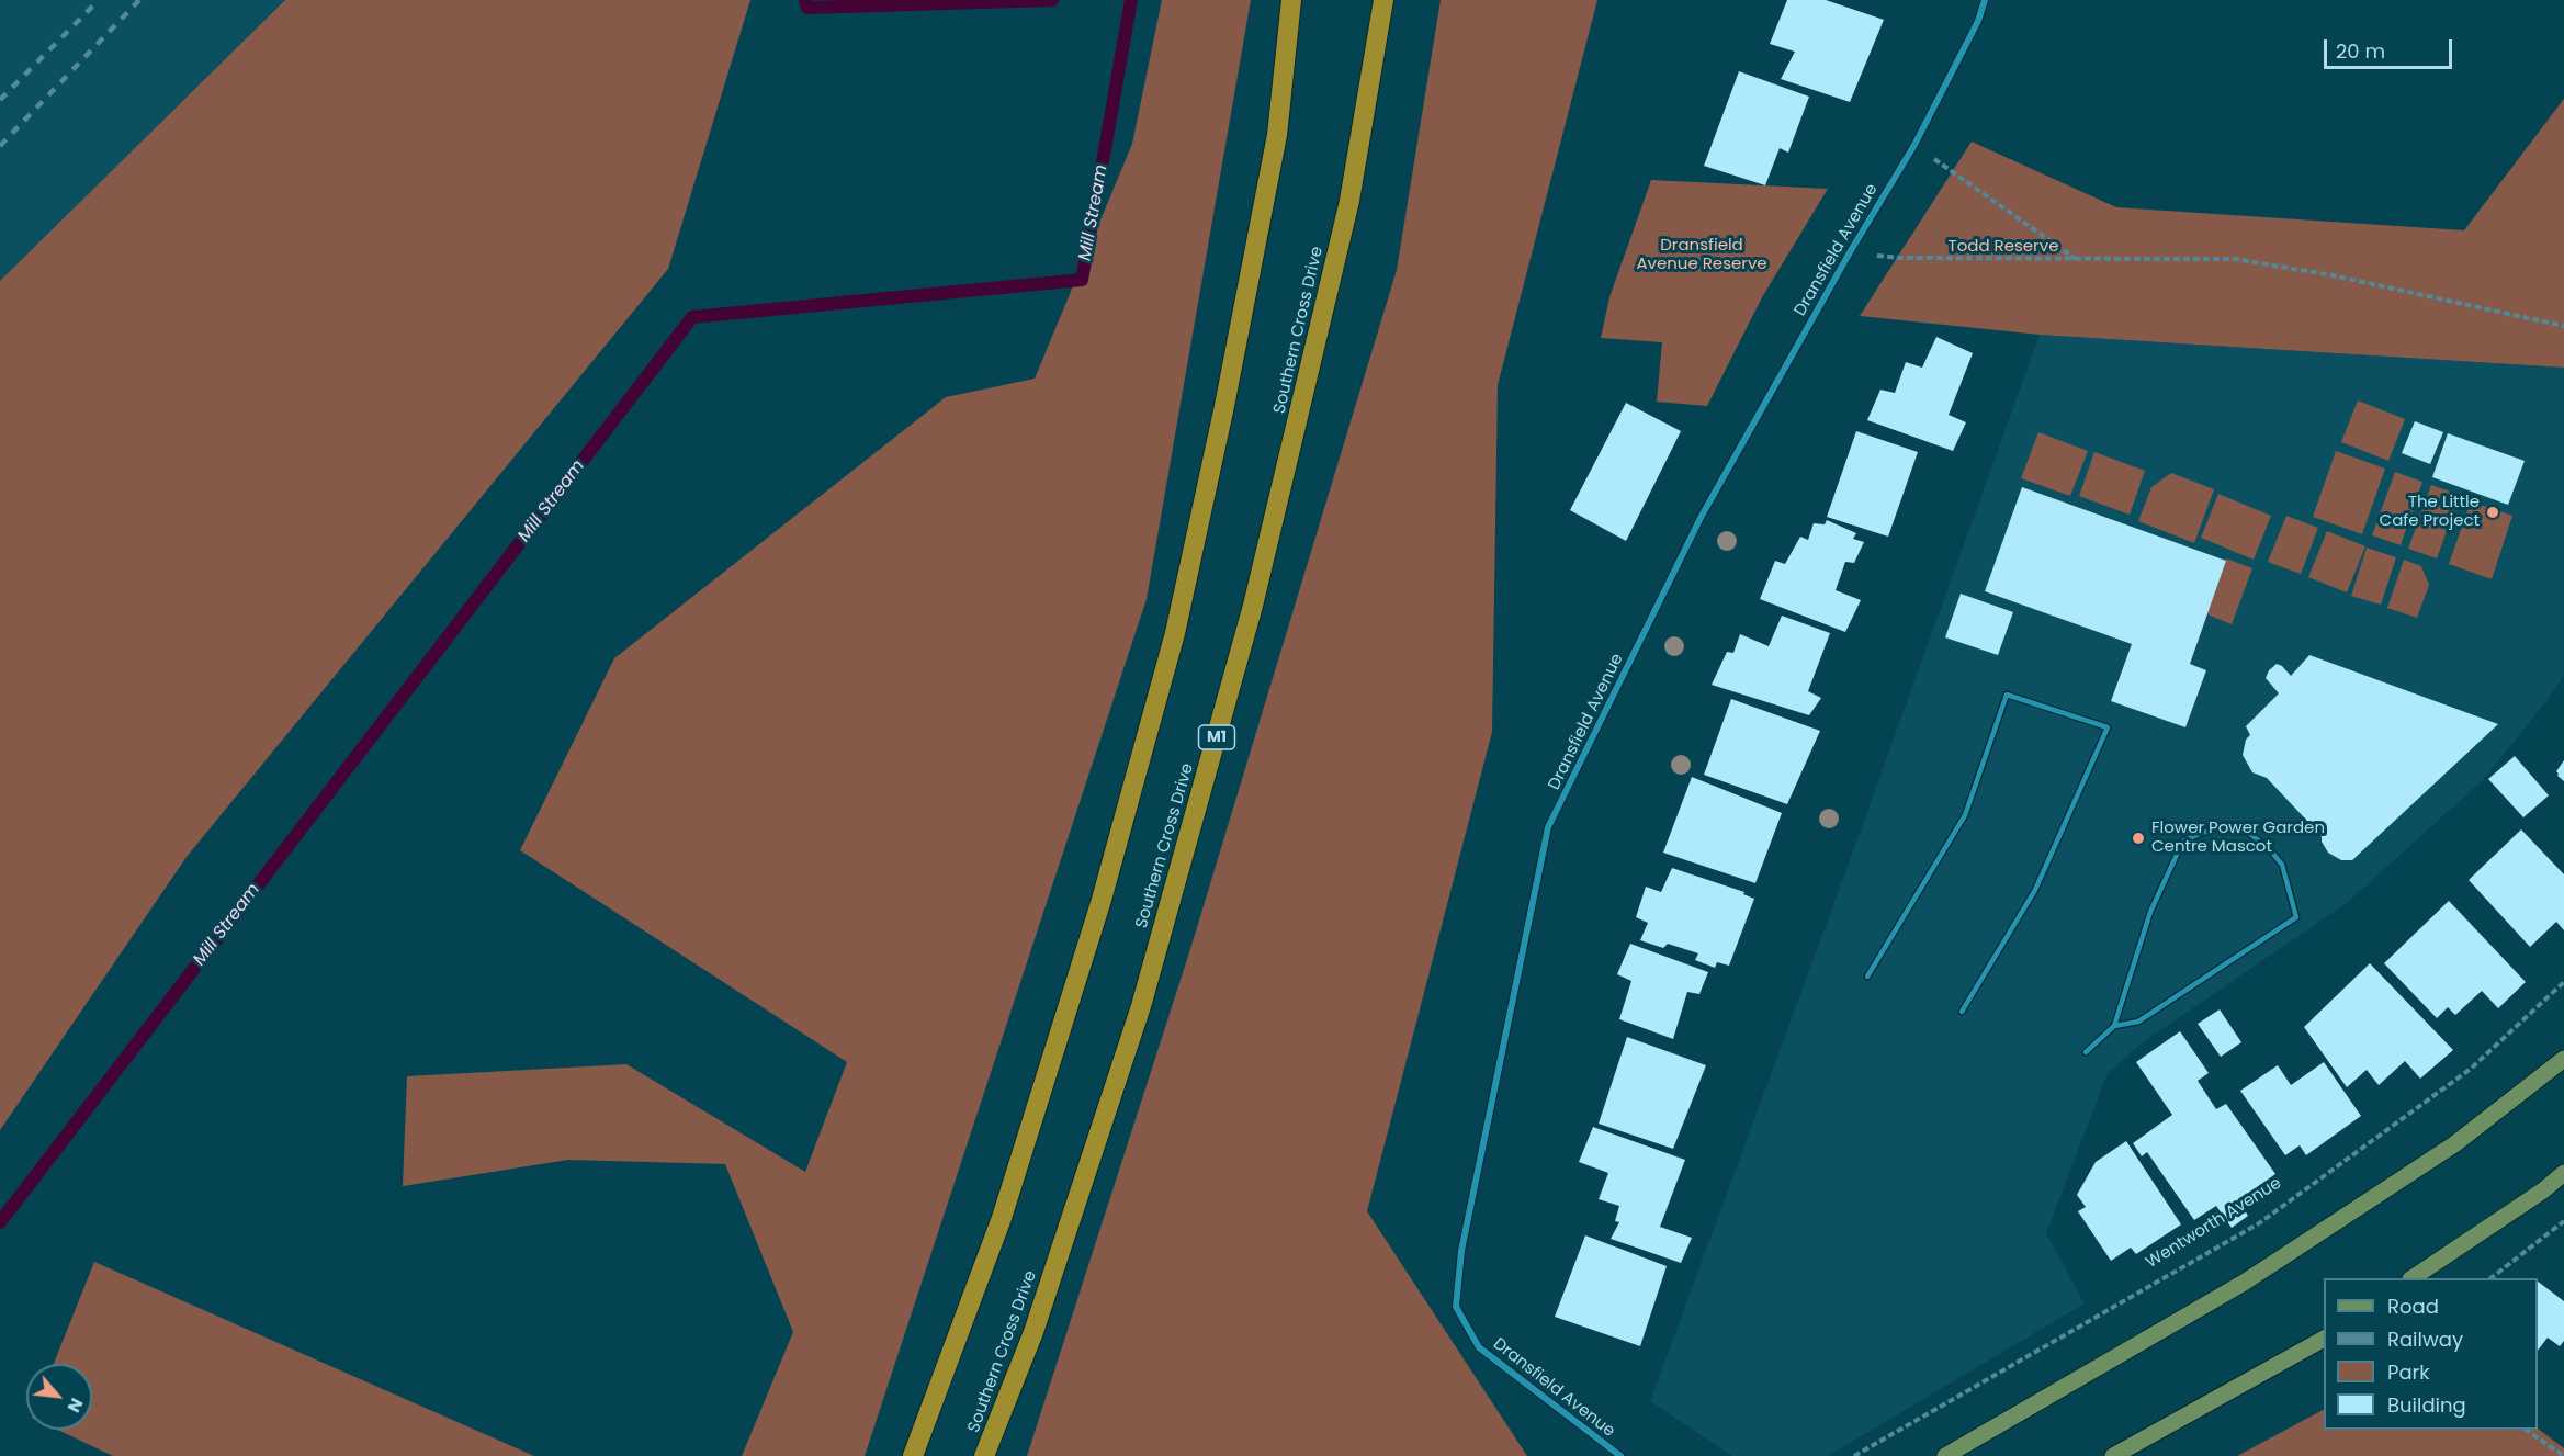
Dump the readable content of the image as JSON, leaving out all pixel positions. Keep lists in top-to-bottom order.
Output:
{
  "streets": {
    "highway": ["Southern Cross Drive", "M1"],
    "street": ["Dransfield Avenue"],
    "path": ["Wentworth Avenue"]
  },
  "water": ["Mill Stream"],
  "parks": ["Dransfield Avenue Reserve", "Todd Reserve"],
  "places": ["The Little Cafe Project", "Flower Power Garden Centre Mascot"],
  "legend": [
    "Road",
    "Railway",
    "Park",
    "Building"
  ],
  "scale_bar": "20 m",
  "north": "bottom right"
}
